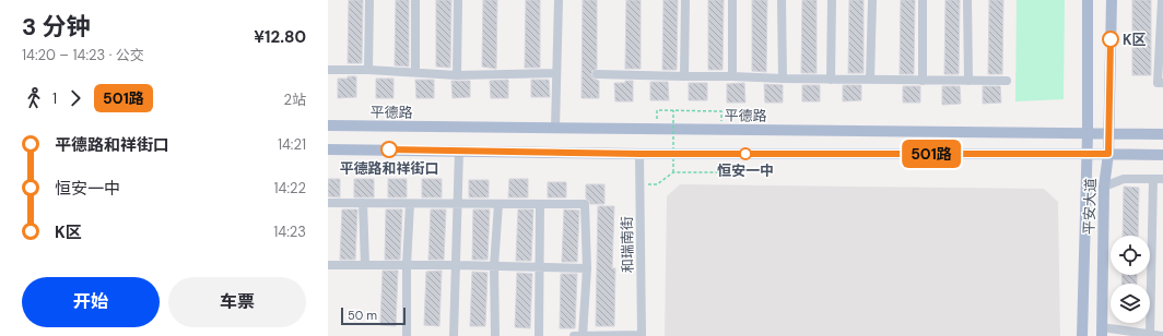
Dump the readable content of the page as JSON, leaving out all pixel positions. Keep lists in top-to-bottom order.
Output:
{
  "streets": {
    "main road": ["平德路", "平安大道"],
    "street": ["和瑞南街"]
  },
  "crossings": [
    ["平德路", "平安大道"]
  ],
  "places": ["K区", "平德路和祥街口", "恒安一中"],
  "lines": ["bus line 501路"],
  "scale_bar": "50 m",
  "page": {
    "heading": ["3 分钟", "14:20 – 14:23 · 公交", "¥12.80"],
    "on_map": "501路",
    "legs": ["1", "501路", "2站"],
    "list": [
      {
        "name": "平德路和祥街口",
        "value": "14:21"
      },
      {
        "name": "恒安一中",
        "value": "14:22"
      },
      {
        "name": "K区",
        "value": "14:23"
      }
    ],
    "buttons": ["开始", "车票"],
    "scale": "50 m"
  }
}
